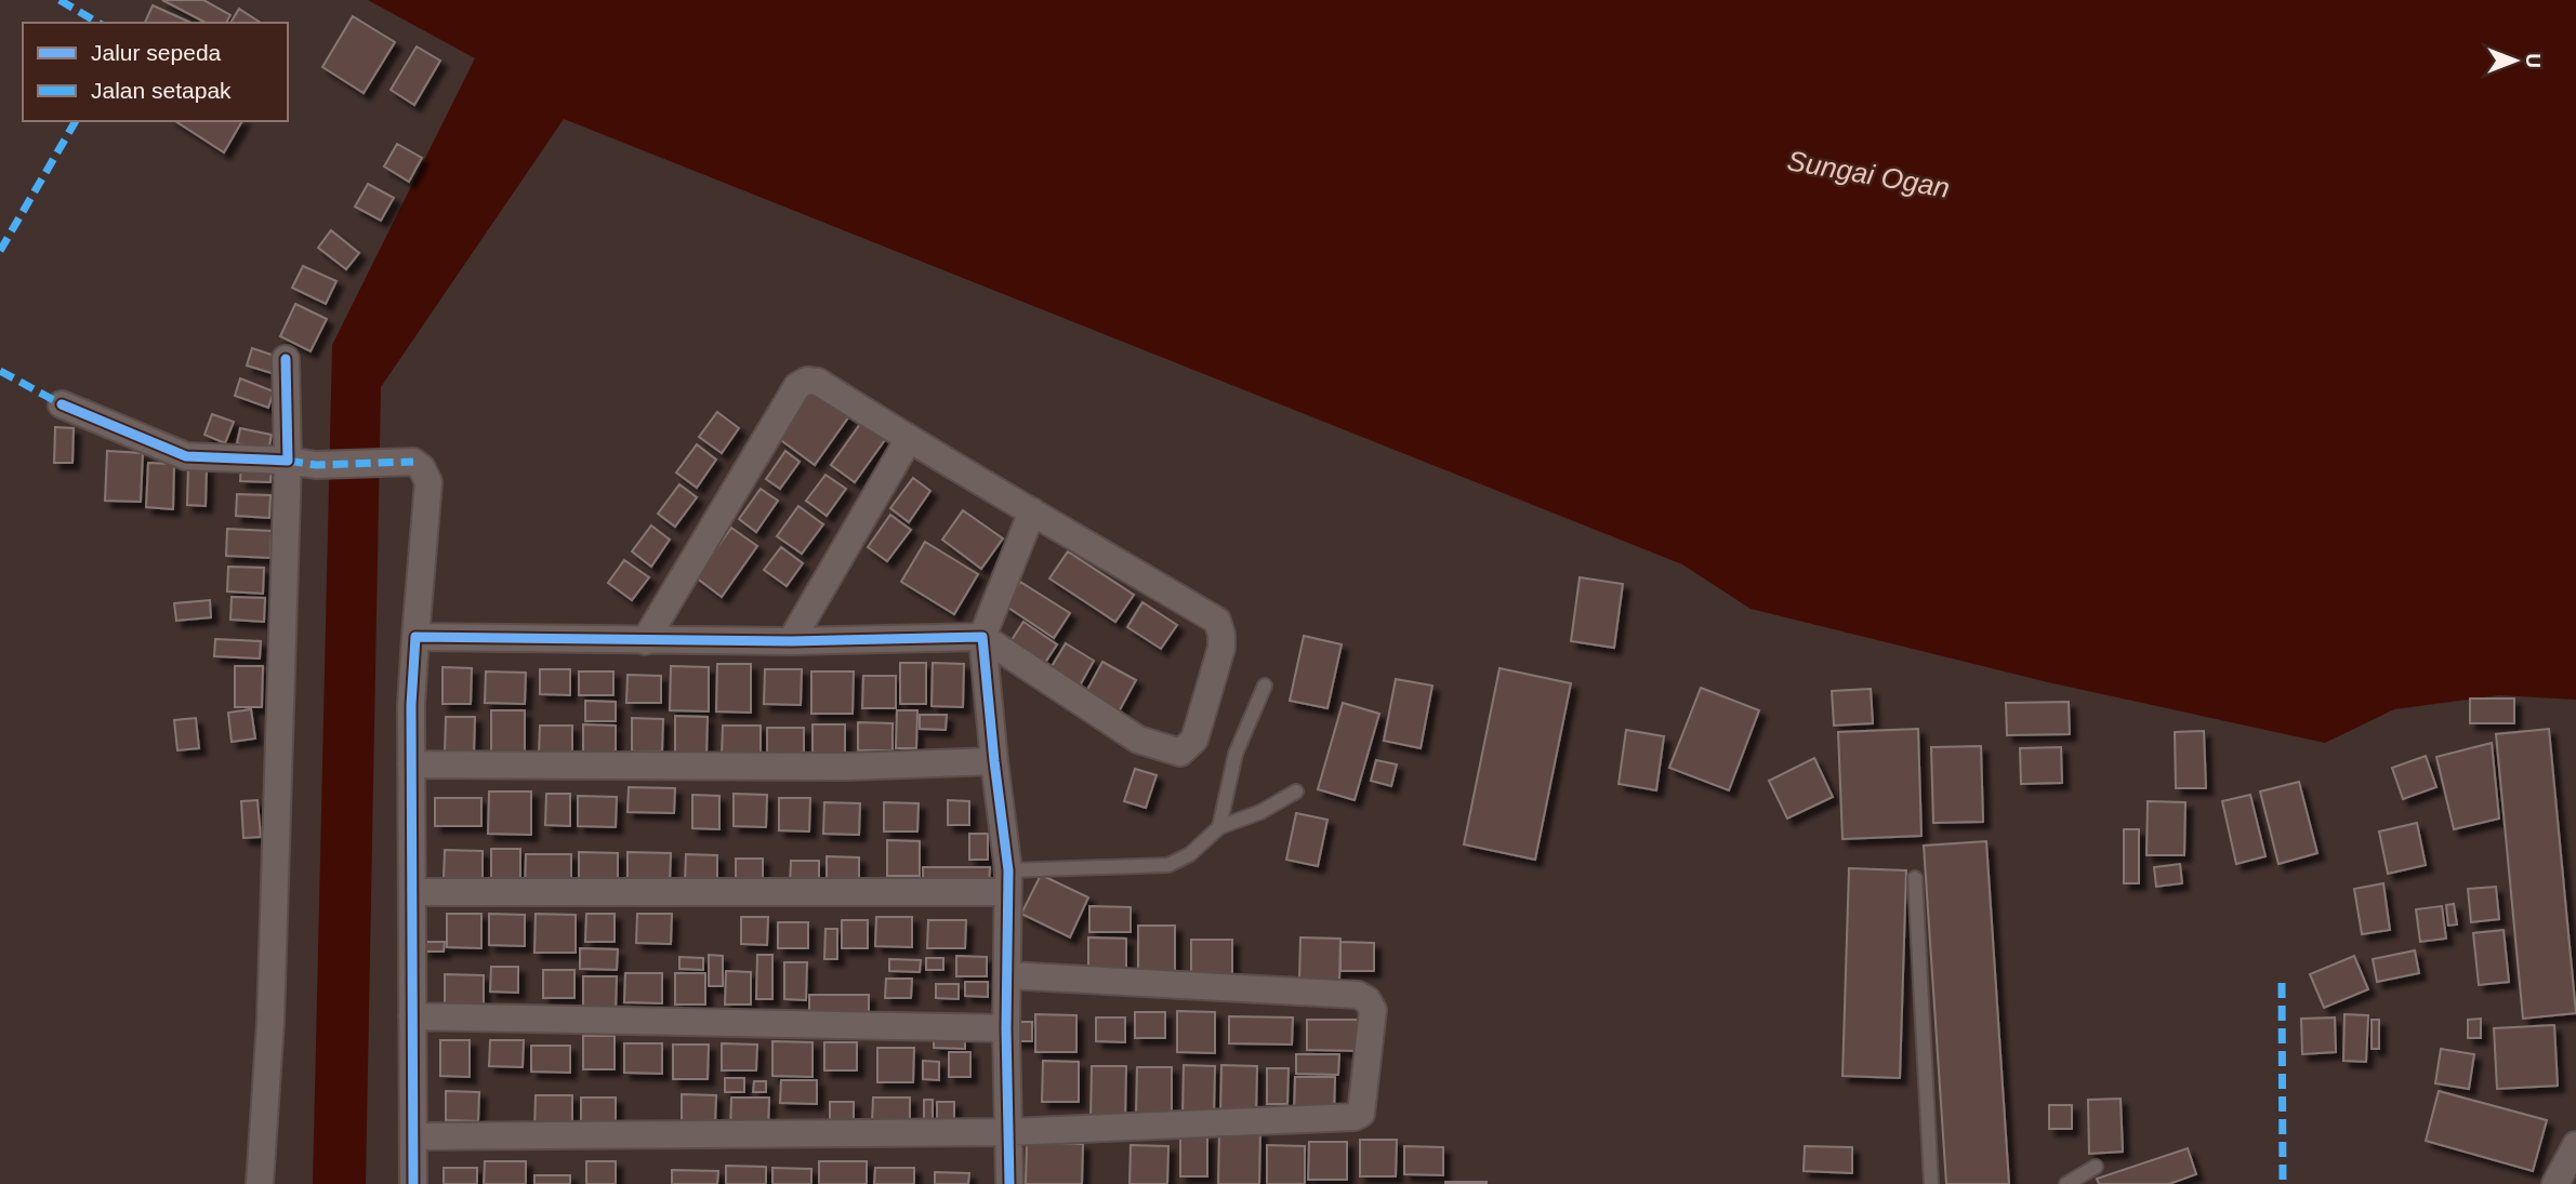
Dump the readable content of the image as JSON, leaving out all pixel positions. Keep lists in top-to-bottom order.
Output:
{
  "water": ["Sungai Ogan"],
  "legend": ["Jalur sepeda", "Jalan setapak"],
  "north": "right"
}
